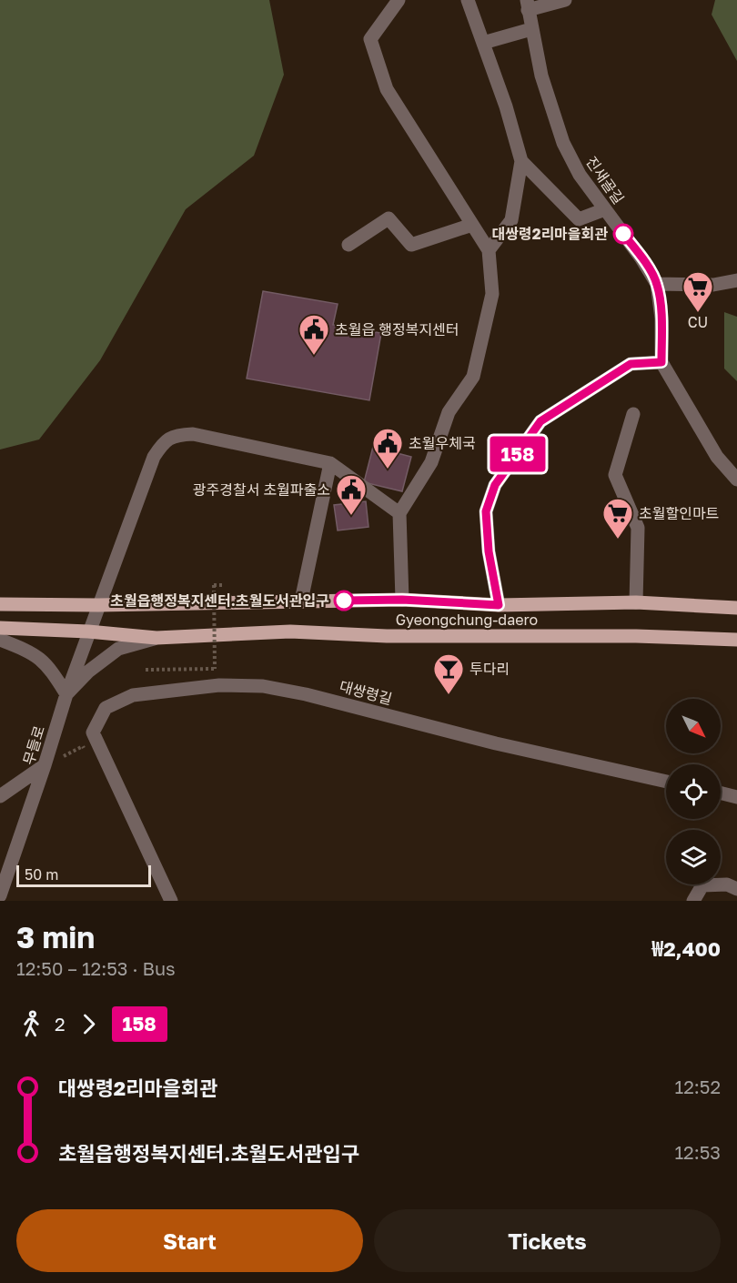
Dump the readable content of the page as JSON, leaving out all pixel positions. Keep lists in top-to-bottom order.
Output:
{
  "streets": {
    "main road": ["Gyeongchung-daero"],
    "street": ["진새골길", "대쌍령길", "무들로"]
  },
  "crossings": [
    ["Gyeongchung-daero", "무들로"]
  ],
  "places": {
    "other": ["대쌍령2리마을회관", "초월읍행정복지센터.초월도서관입구"],
    "supermarket": ["CU", "초월할인마트"],
    "public building": ["초월읍 행정복지센터", "초월우체국", "광주경찰서 초월파출소"],
    "bar": ["투다리"]
  },
  "lines": ["bus line 158"],
  "scale_bar": "50 m",
  "north": "bottom right",
  "page": {
    "on_map": "158",
    "scale": "50 m",
    "heading": ["3 min", "12:50 – 12:53 · Bus", "₩2,400"],
    "legs": ["2", "158"],
    "list": [
      {
        "name": "대쌍령2리마을회관",
        "value": "12:52"
      },
      {
        "name": "초월읍행정복지센터.초월도서관입구",
        "value": "12:53"
      }
    ],
    "buttons": ["Start", "Tickets"]
  }
}
